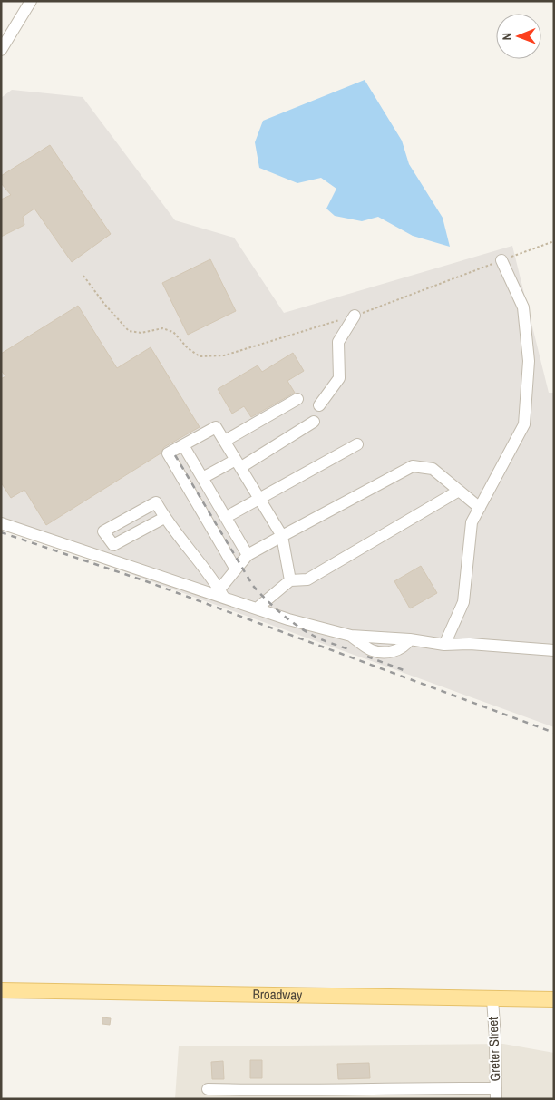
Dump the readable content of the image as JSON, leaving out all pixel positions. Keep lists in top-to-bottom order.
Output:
{
  "streets": {
    "main road": ["Broadway"],
    "street": ["Greter Street"]
  },
  "crossings": [
    ["Broadway", "Greter Street"]
  ],
  "north": "left"
}
